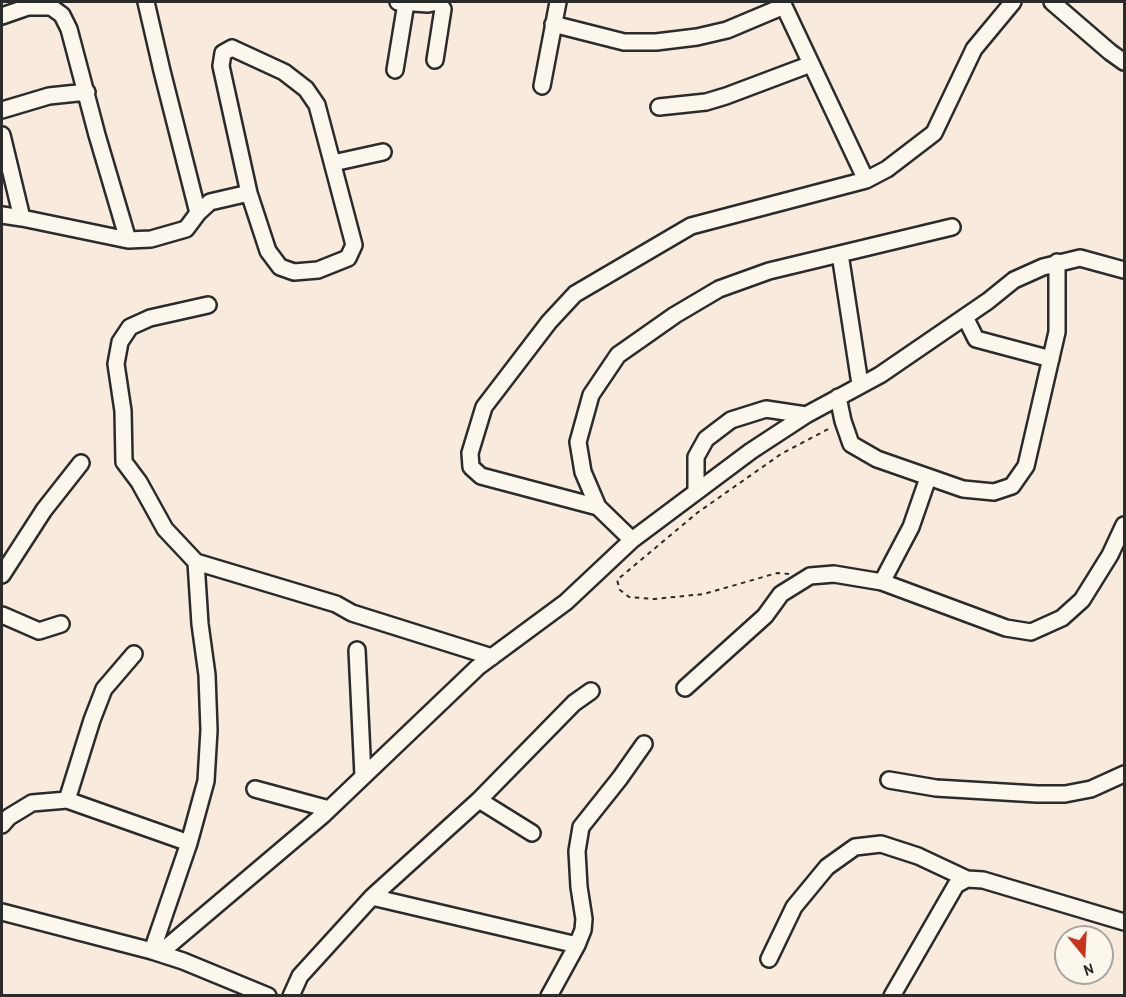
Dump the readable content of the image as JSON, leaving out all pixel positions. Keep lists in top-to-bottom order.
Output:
{
  "north": "bottom"
}
